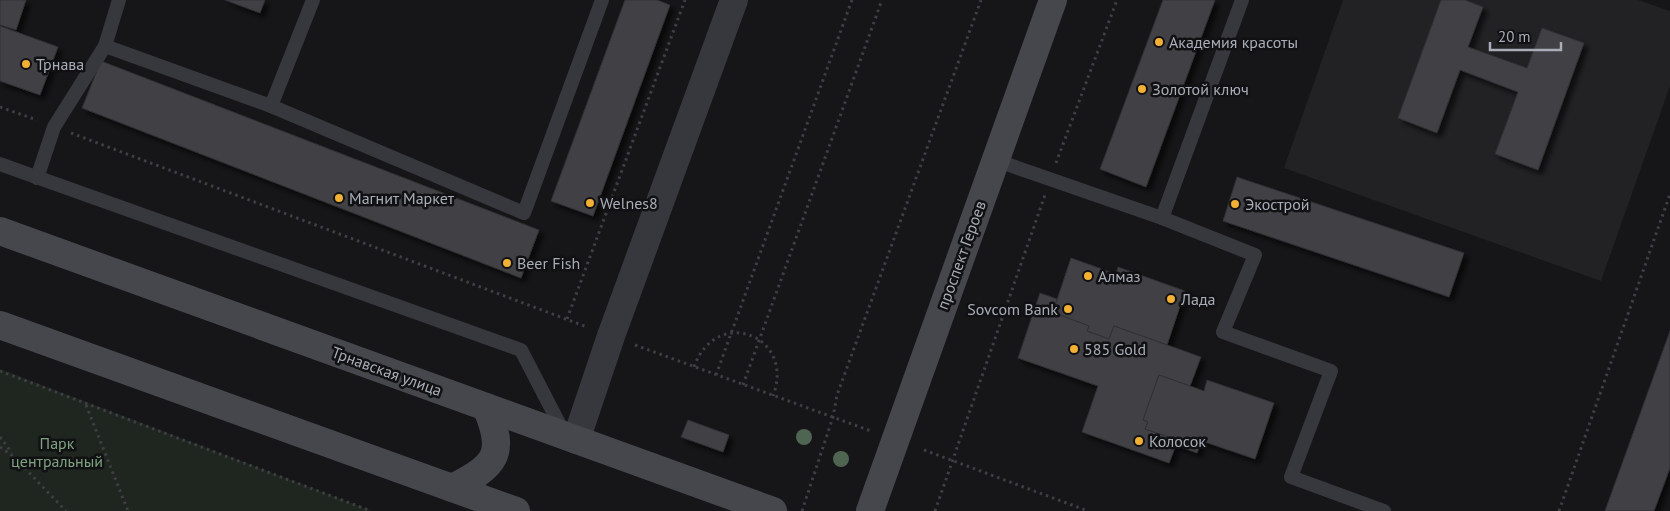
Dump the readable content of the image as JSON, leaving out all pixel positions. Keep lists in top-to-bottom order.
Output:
{
  "streets": {
    "main road": ["проспект Героев", "Трнавская улица"]
  },
  "parks": ["Парк центральный"],
  "places": [
    "Академия красоты",
    "Трнава",
    "Золотой ключ",
    "Магнит Маркет",
    "Welnes8",
    "Экострой",
    "Beer Fish",
    "Алмаз",
    "Лада",
    "Sovcom Bank",
    "585 Gold",
    "Колосок"
  ],
  "scale_bar": "20 m"
}
